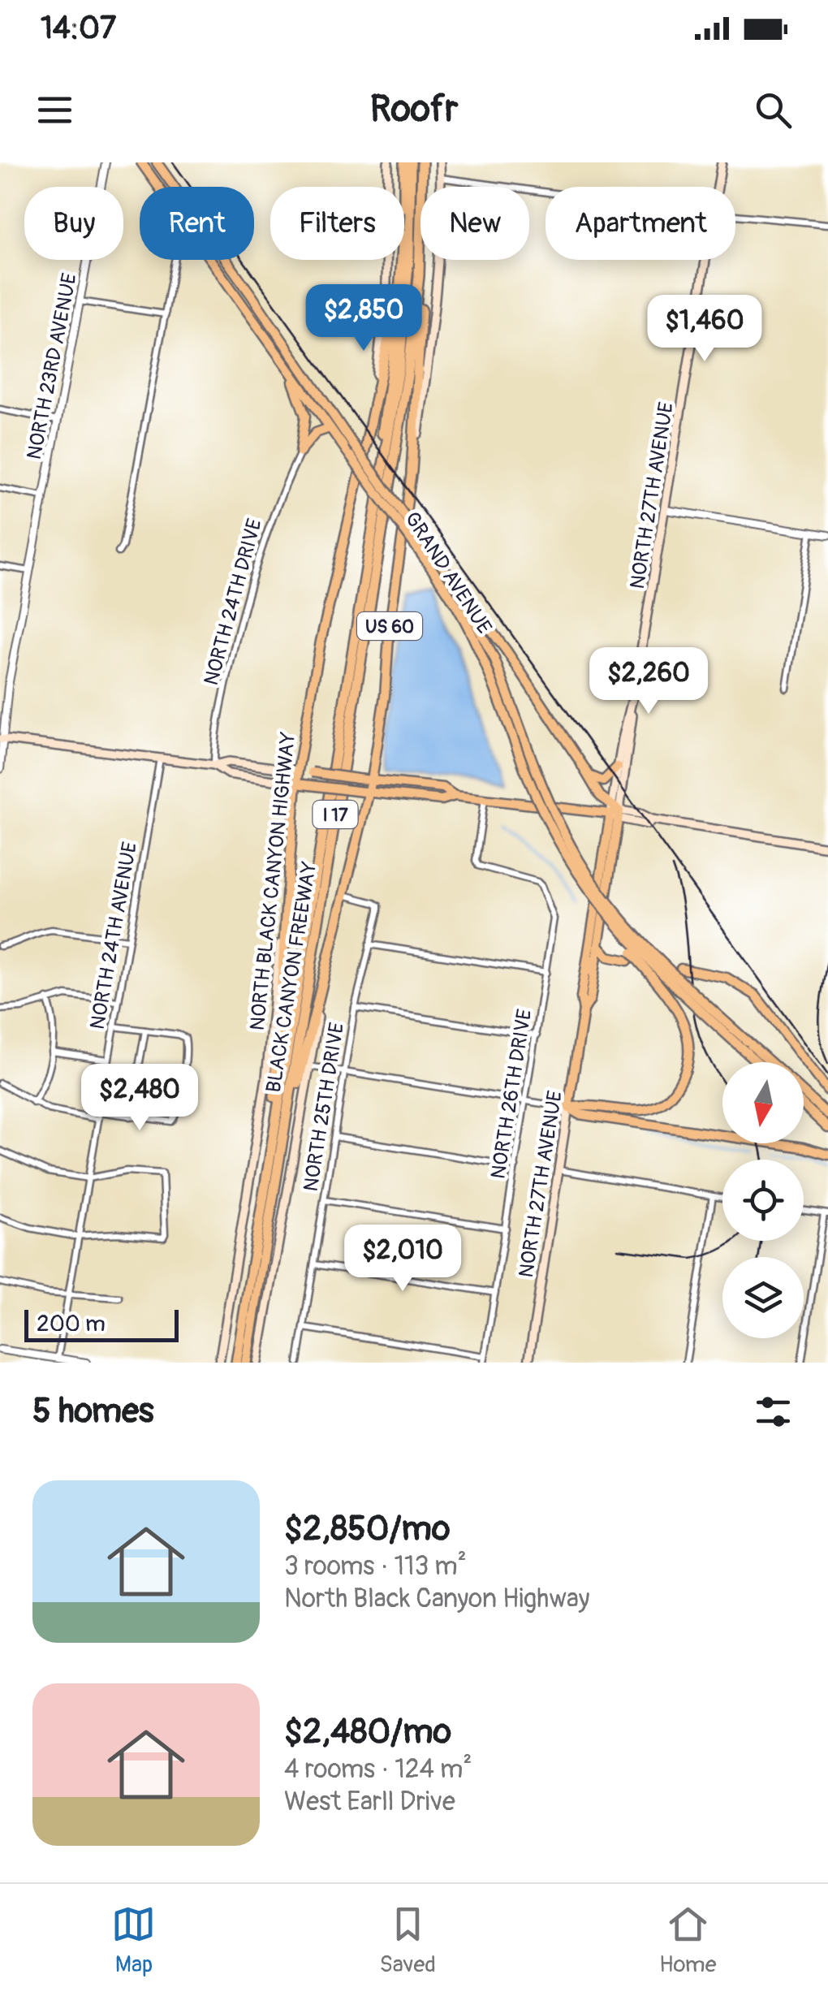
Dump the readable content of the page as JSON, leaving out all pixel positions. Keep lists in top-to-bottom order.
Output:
{
  "streets": {
    "highway": ["US 60", "I 17", "BLACK CANYON FREEWAY"],
    "main road": ["NORTH 27TH AVENUE", "GRAND AVENUE", "NORTH BLACK CANYON HIGHWAY"],
    "street": [
      "NORTH 23RD AVENUE",
      "NORTH 24TH DRIVE",
      "NORTH 24TH AVENUE",
      "NORTH 26TH DRIVE",
      "NORTH 25TH DRIVE"
    ]
  },
  "crossings": [
    ["US 60", "NORTH BLACK CANYON HIGHWAY"],
    ["US 60", "BLACK CANYON FREEWAY"]
  ],
  "scale_bar": "200 m",
  "north": "bottom",
  "page": {
    "status": "14:07",
    "header": "Roofr",
    "chip": [
      "Buy",
      "Rent",
      "Filters",
      "New",
      "Apartment"
    ],
    "price": [
      "$2,850",
      "$1,460",
      "$2,260",
      "$2,480",
      "$2,010"
    ],
    "scale": "200 m",
    "heading": "5 homes",
    "list": [
      {
        "name": "$2,850/mo",
        "note": "3 rooms · 113 m² · North Black Canyon Highway"
      },
      {
        "name": "$2,480/mo",
        "note": "4 rooms · 124 m² · West Earll Drive"
      }
    ],
    "tabs": ["Map", "Saved", "Home"]
  }
}
